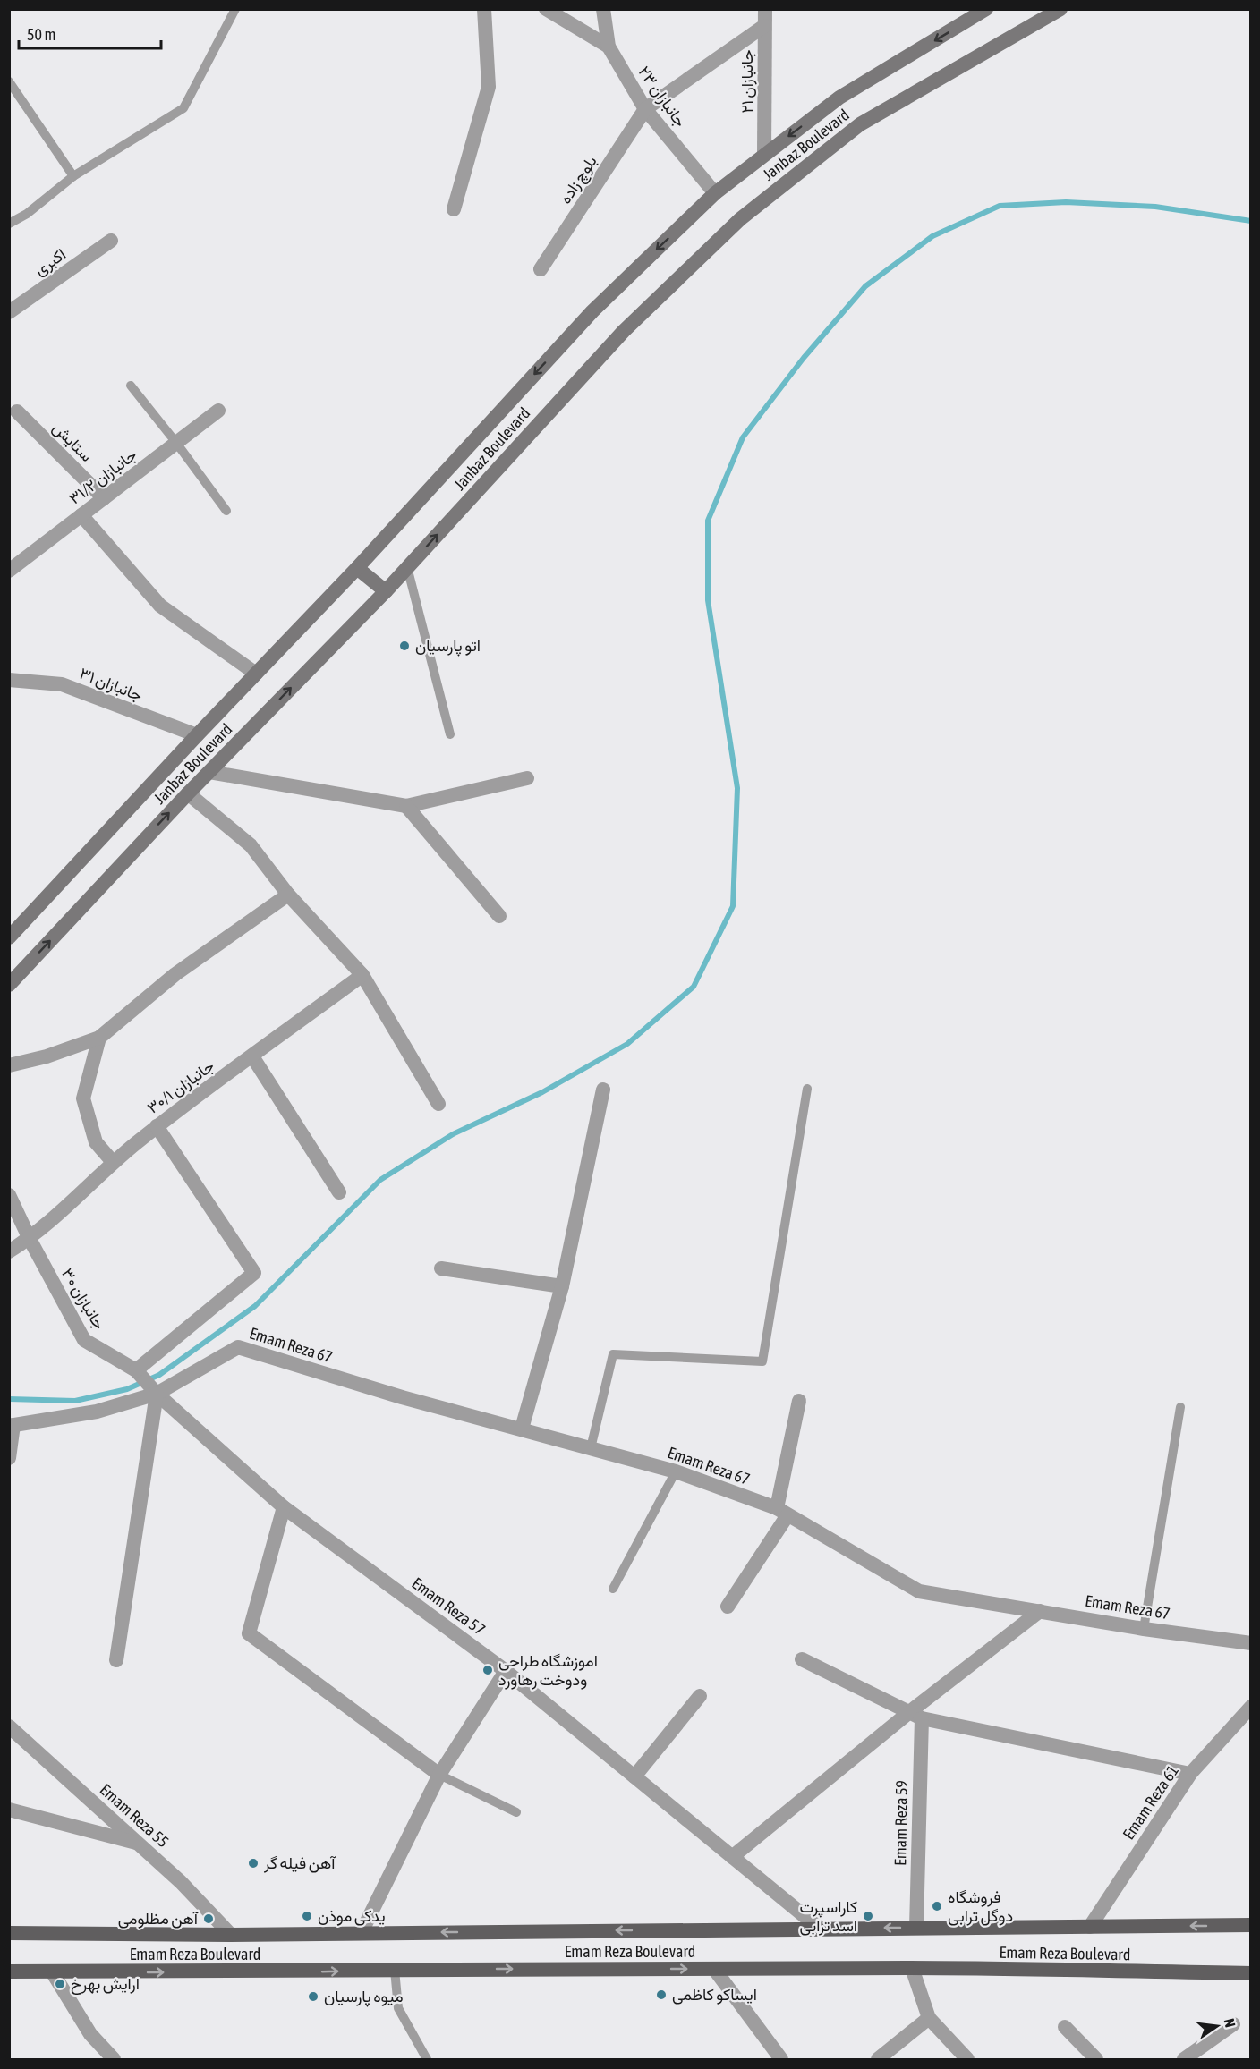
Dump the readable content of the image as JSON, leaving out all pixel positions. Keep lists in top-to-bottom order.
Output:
{
  "streets": {
    "main road": ["Janbaz Boulevard", "Emam Reza Boulevard"],
    "street": [
      "جانبازان ۲۱",
      "جانبازان ۲۳",
      "بلوچ زاده",
      "اکبری",
      "ستایش",
      "جانبازان ۳۱/۲",
      "جانبازان ۳۱",
      "جانبازان ۳۰/۱",
      "جانبازان ۳۰",
      "Emam Reza 67",
      "Emam Reza 57",
      "Emam Reza 61",
      "Emam Reza 55",
      "Emam Reza 59"
    ]
  },
  "crossings": [
    ["جانبازان ۲۱", "Janbaz Boulevard"],
    ["جانبازان ۲۳", "Janbaz Boulevard"],
    ["جانبازان ۲۳", "بلوچ زاده"],
    ["Janbaz Boulevard", "جانبازان ۳۱"],
    ["ستایش", "جانبازان ۳۱/۲"],
    ["جانبازان ۳۰/۱", "جانبازان ۳۰"],
    ["جانبازان ۳۰", "Emam Reza 67"],
    ["جانبازان ۳۰", "Emam Reza 57"],
    ["Emam Reza 67", "Emam Reza 57"],
    ["Emam Reza 57", "Emam Reza Boulevard"],
    ["Emam Reza 61", "Emam Reza Boulevard"],
    ["Emam Reza 55", "Emam Reza Boulevard"],
    ["Emam Reza 59", "Emam Reza Boulevard"]
  ],
  "places": [
    "اتو پارسیان",
    "اموزشگاه طراحی ودوخت رهاورد",
    "آهن فیله گر",
    "فروشگاه دوگل ترابی",
    "یدکی موذن",
    "کاراسپرت اسد ترابی",
    "آهن مظلومی",
    "ارایش بهرخ",
    "ایساکو کاظمی",
    "میوه پارسیان"
  ],
  "scale_bar": "50 m",
  "north": "right"
}
